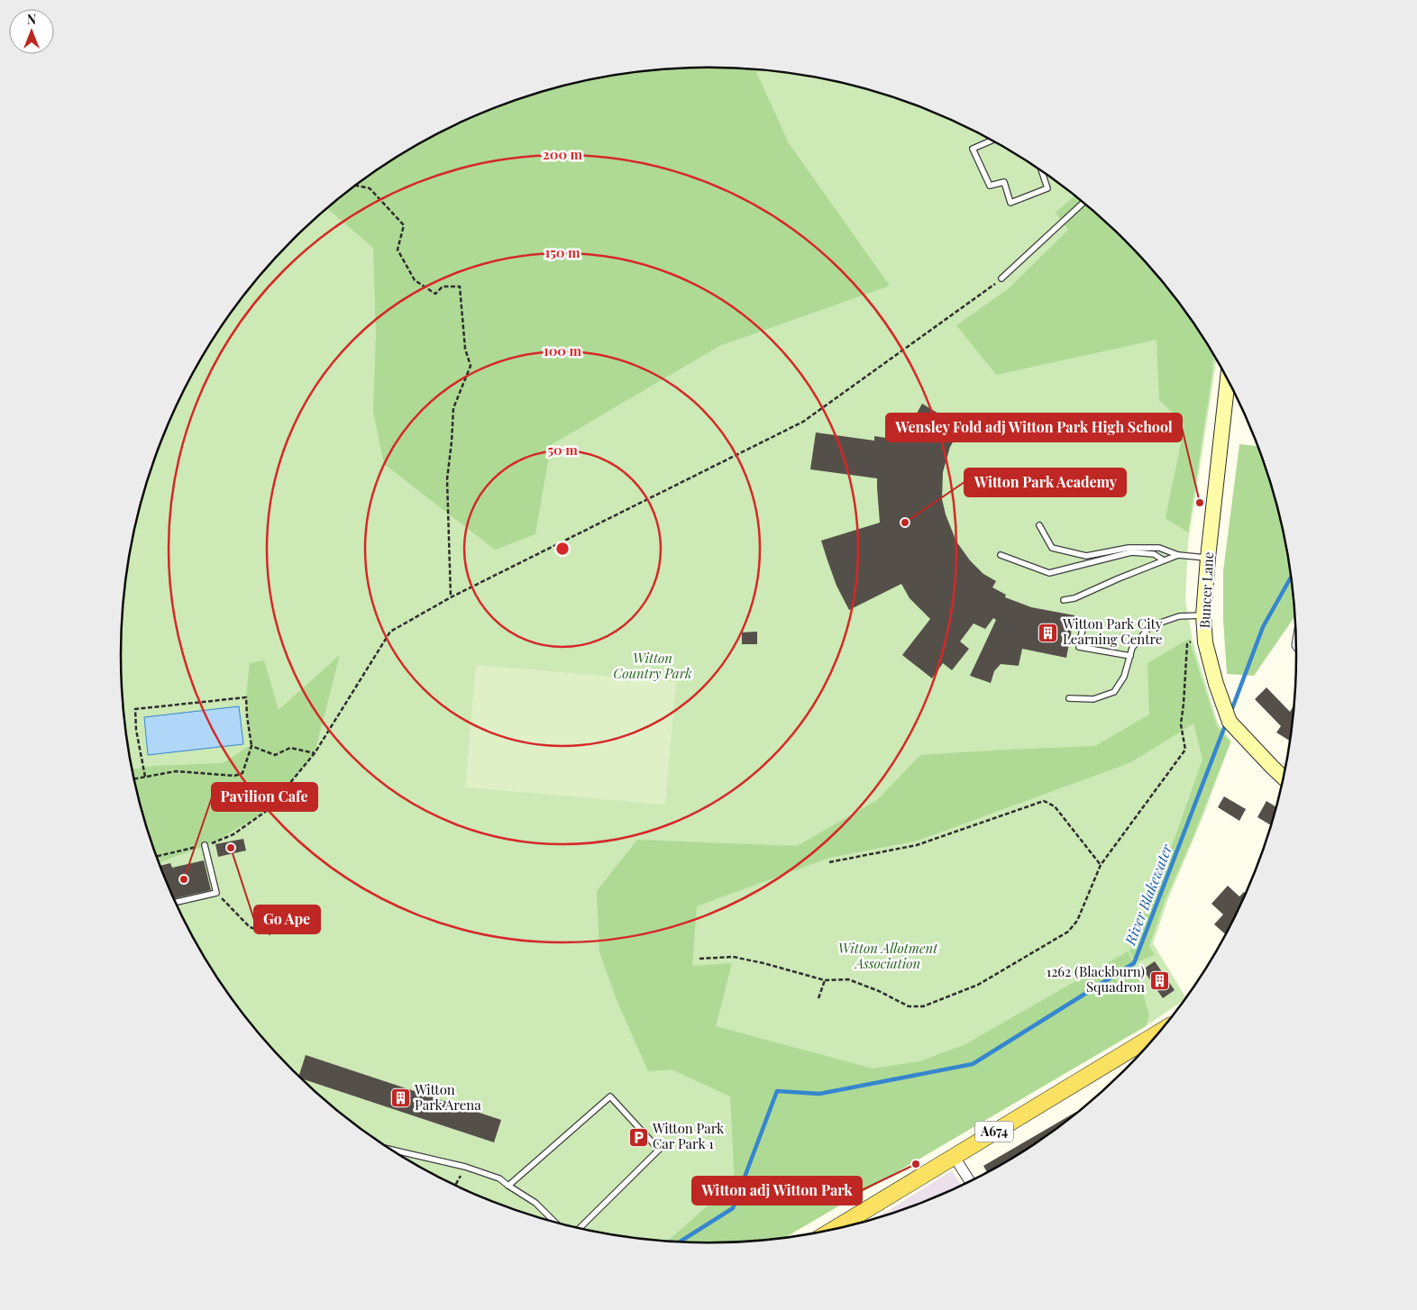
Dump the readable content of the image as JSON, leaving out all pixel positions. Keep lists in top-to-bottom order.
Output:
{
  "streets": {
    "main road": ["Buncer Lane", "A674"]
  },
  "water": ["River Blakewater"],
  "parks": ["Witton Country Park", "Witton Allotment Association"],
  "places": {
    "other": [
      "Wensley Fold adj Witton Park High School",
      "Witton Park Academy",
      "Go Ape",
      "Pavilion Cafe",
      "Witton adj Witton Park"
    ],
    "building": ["Witton Park City Learning Centre", "1262 (Blackburn) Squadron", "Witton Park Arena"],
    "parking": ["Witton Park Car Park 1"]
  },
  "north": "top",
  "rings": [
    "200 m",
    "150 m",
    "100 m",
    "50 m"
  ]
}
